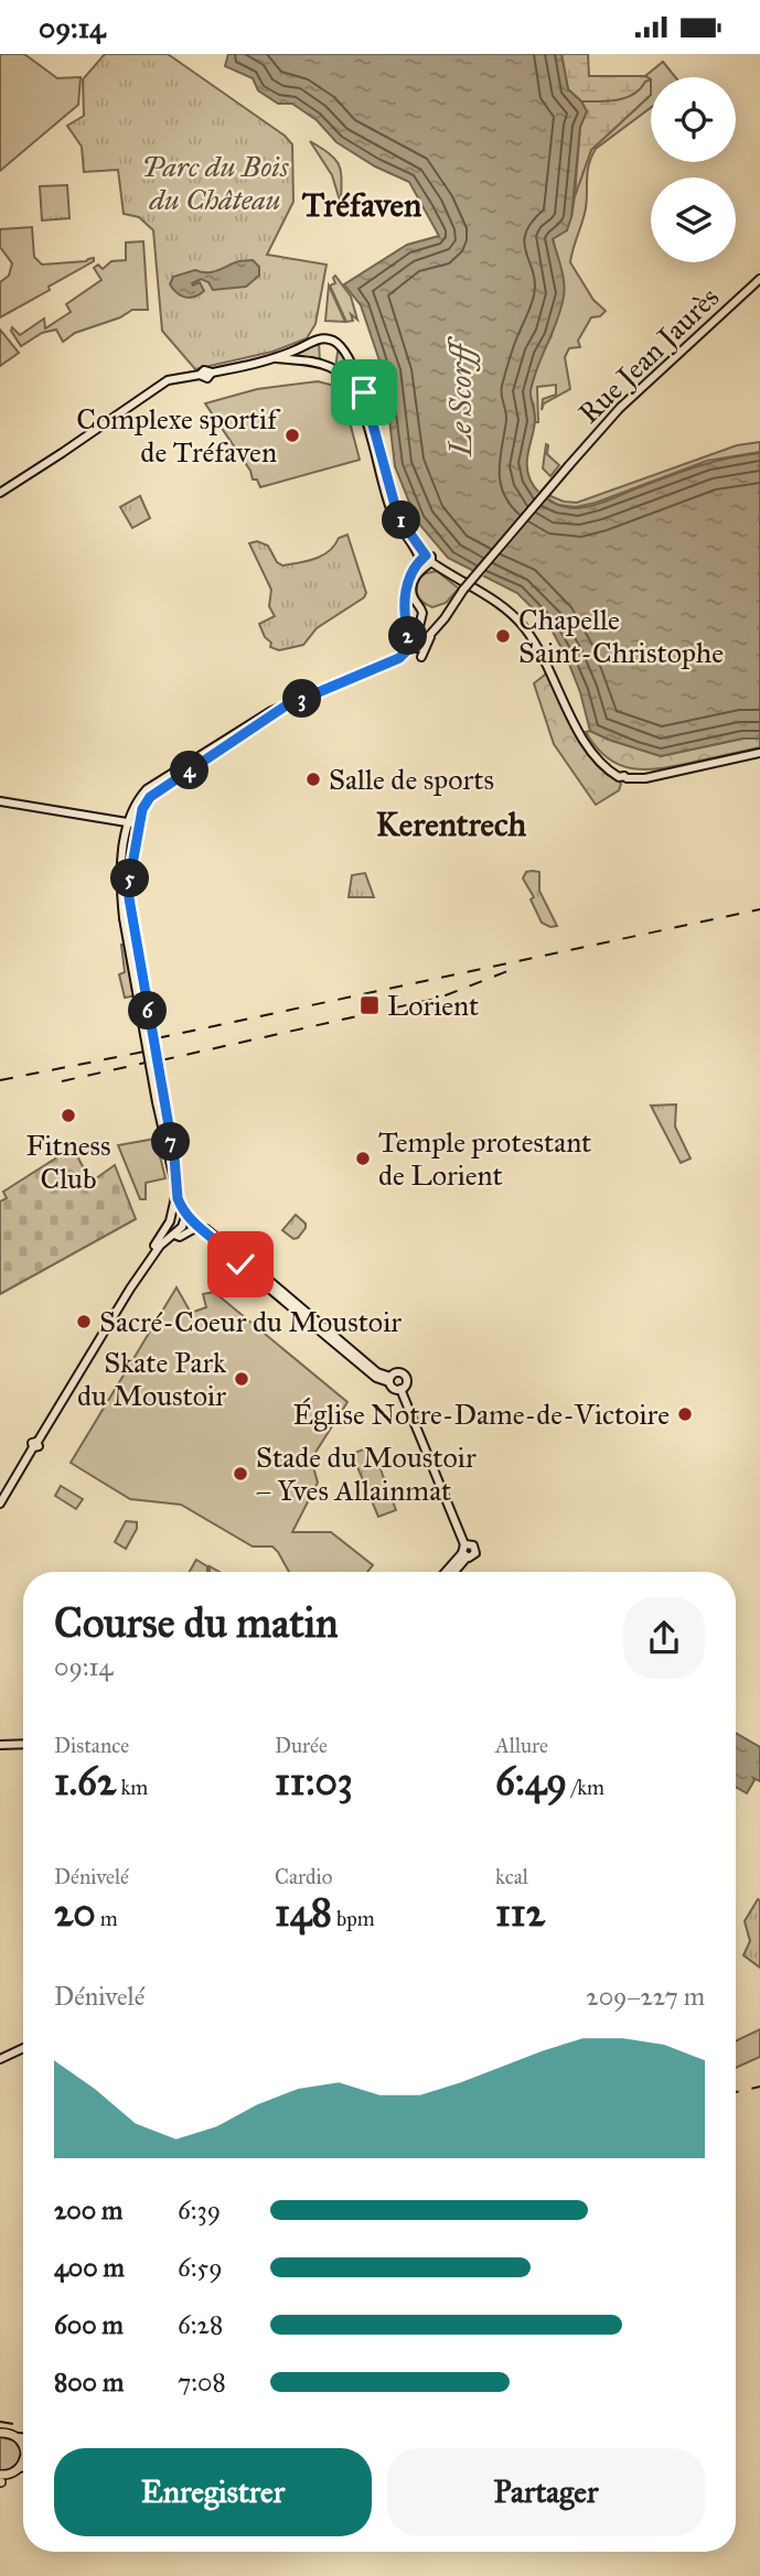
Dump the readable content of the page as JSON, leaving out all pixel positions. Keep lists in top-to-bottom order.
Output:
{
  "streets": {
    "main road": ["Rue Jean Jaurès"]
  },
  "districts": ["Tréfaven", "Kerentrech"],
  "water": ["Le Scorff"],
  "parks": ["Parc du Bois du Château"],
  "places": {
    "other": [
      "Complexe sportif de Tréfaven",
      "Chapelle Saint-Christophe",
      "Salle de sports",
      "Fitness Club",
      "Temple protestant de Lorient",
      "Sacré-Coeur du Moustoir",
      "Skate Park du Moustoir",
      "Église Notre-Dame-de-Victoire",
      "Stade du Moustoir – Yves Allainmat"
    ],
    "transit": ["Lorient"]
  },
  "page": {
    "status": "09:14",
    "pins": [
      "1",
      "2",
      "3",
      "4",
      "5",
      "6",
      "7"
    ],
    "heading": ["Course du matin", "09:14"],
    "stats": [
      ["Distance", "1.62 km"],
      ["Durée", "11:03"],
      ["Allure", "6:49 /km"],
      ["Dénivelé", "20 m"],
      ["Cardio", "148 bpm"],
      ["kcal", "112"]
    ],
    "chart": ["Dénivelé", "209–227 m"],
    "list": [
      {
        "name": "200 m",
        "note": "6:39"
      },
      {
        "name": "400 m",
        "note": "6:59"
      },
      {
        "name": "600 m",
        "note": "6:28"
      },
      {
        "name": "800 m",
        "note": "7:08"
      }
    ],
    "buttons": ["Enregistrer", "Partager"]
  }
}
